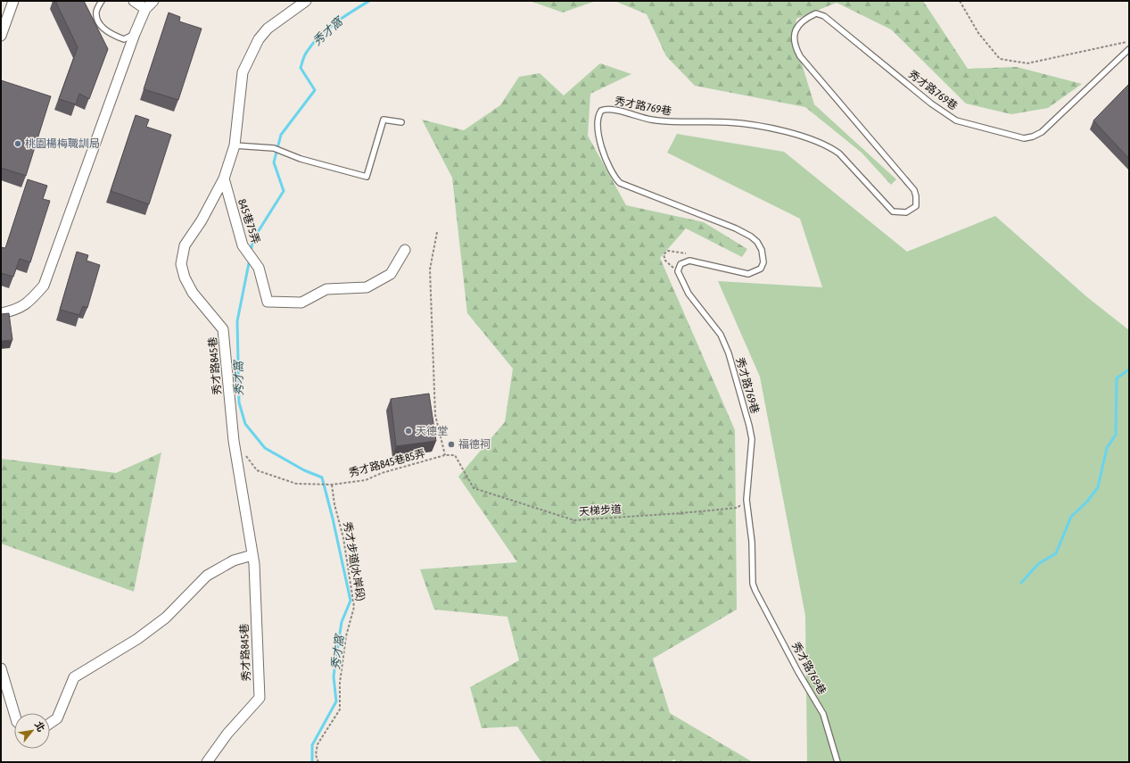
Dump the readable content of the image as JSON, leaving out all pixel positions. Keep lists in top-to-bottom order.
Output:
{
  "streets": {
    "street": ["845巷75弄", "秀才路845巷"],
    "lane": ["秀才路769巷"],
    "path": ["秀才路845巷85弄", "天梯步道", "秀才步道(水岸段)"]
  },
  "crossings": [
    ["秀才路769巷", "天梯步道"],
    ["845巷75弄", "秀才路845巷"],
    ["秀才路845巷85弄", "天梯步道"],
    ["秀才路845巷85弄", "秀才步道(水岸段)"]
  ],
  "water": ["秀才窩"],
  "places": ["桃園楊梅職訓局", "天德堂", "福德祠"],
  "north": "top right"
}
